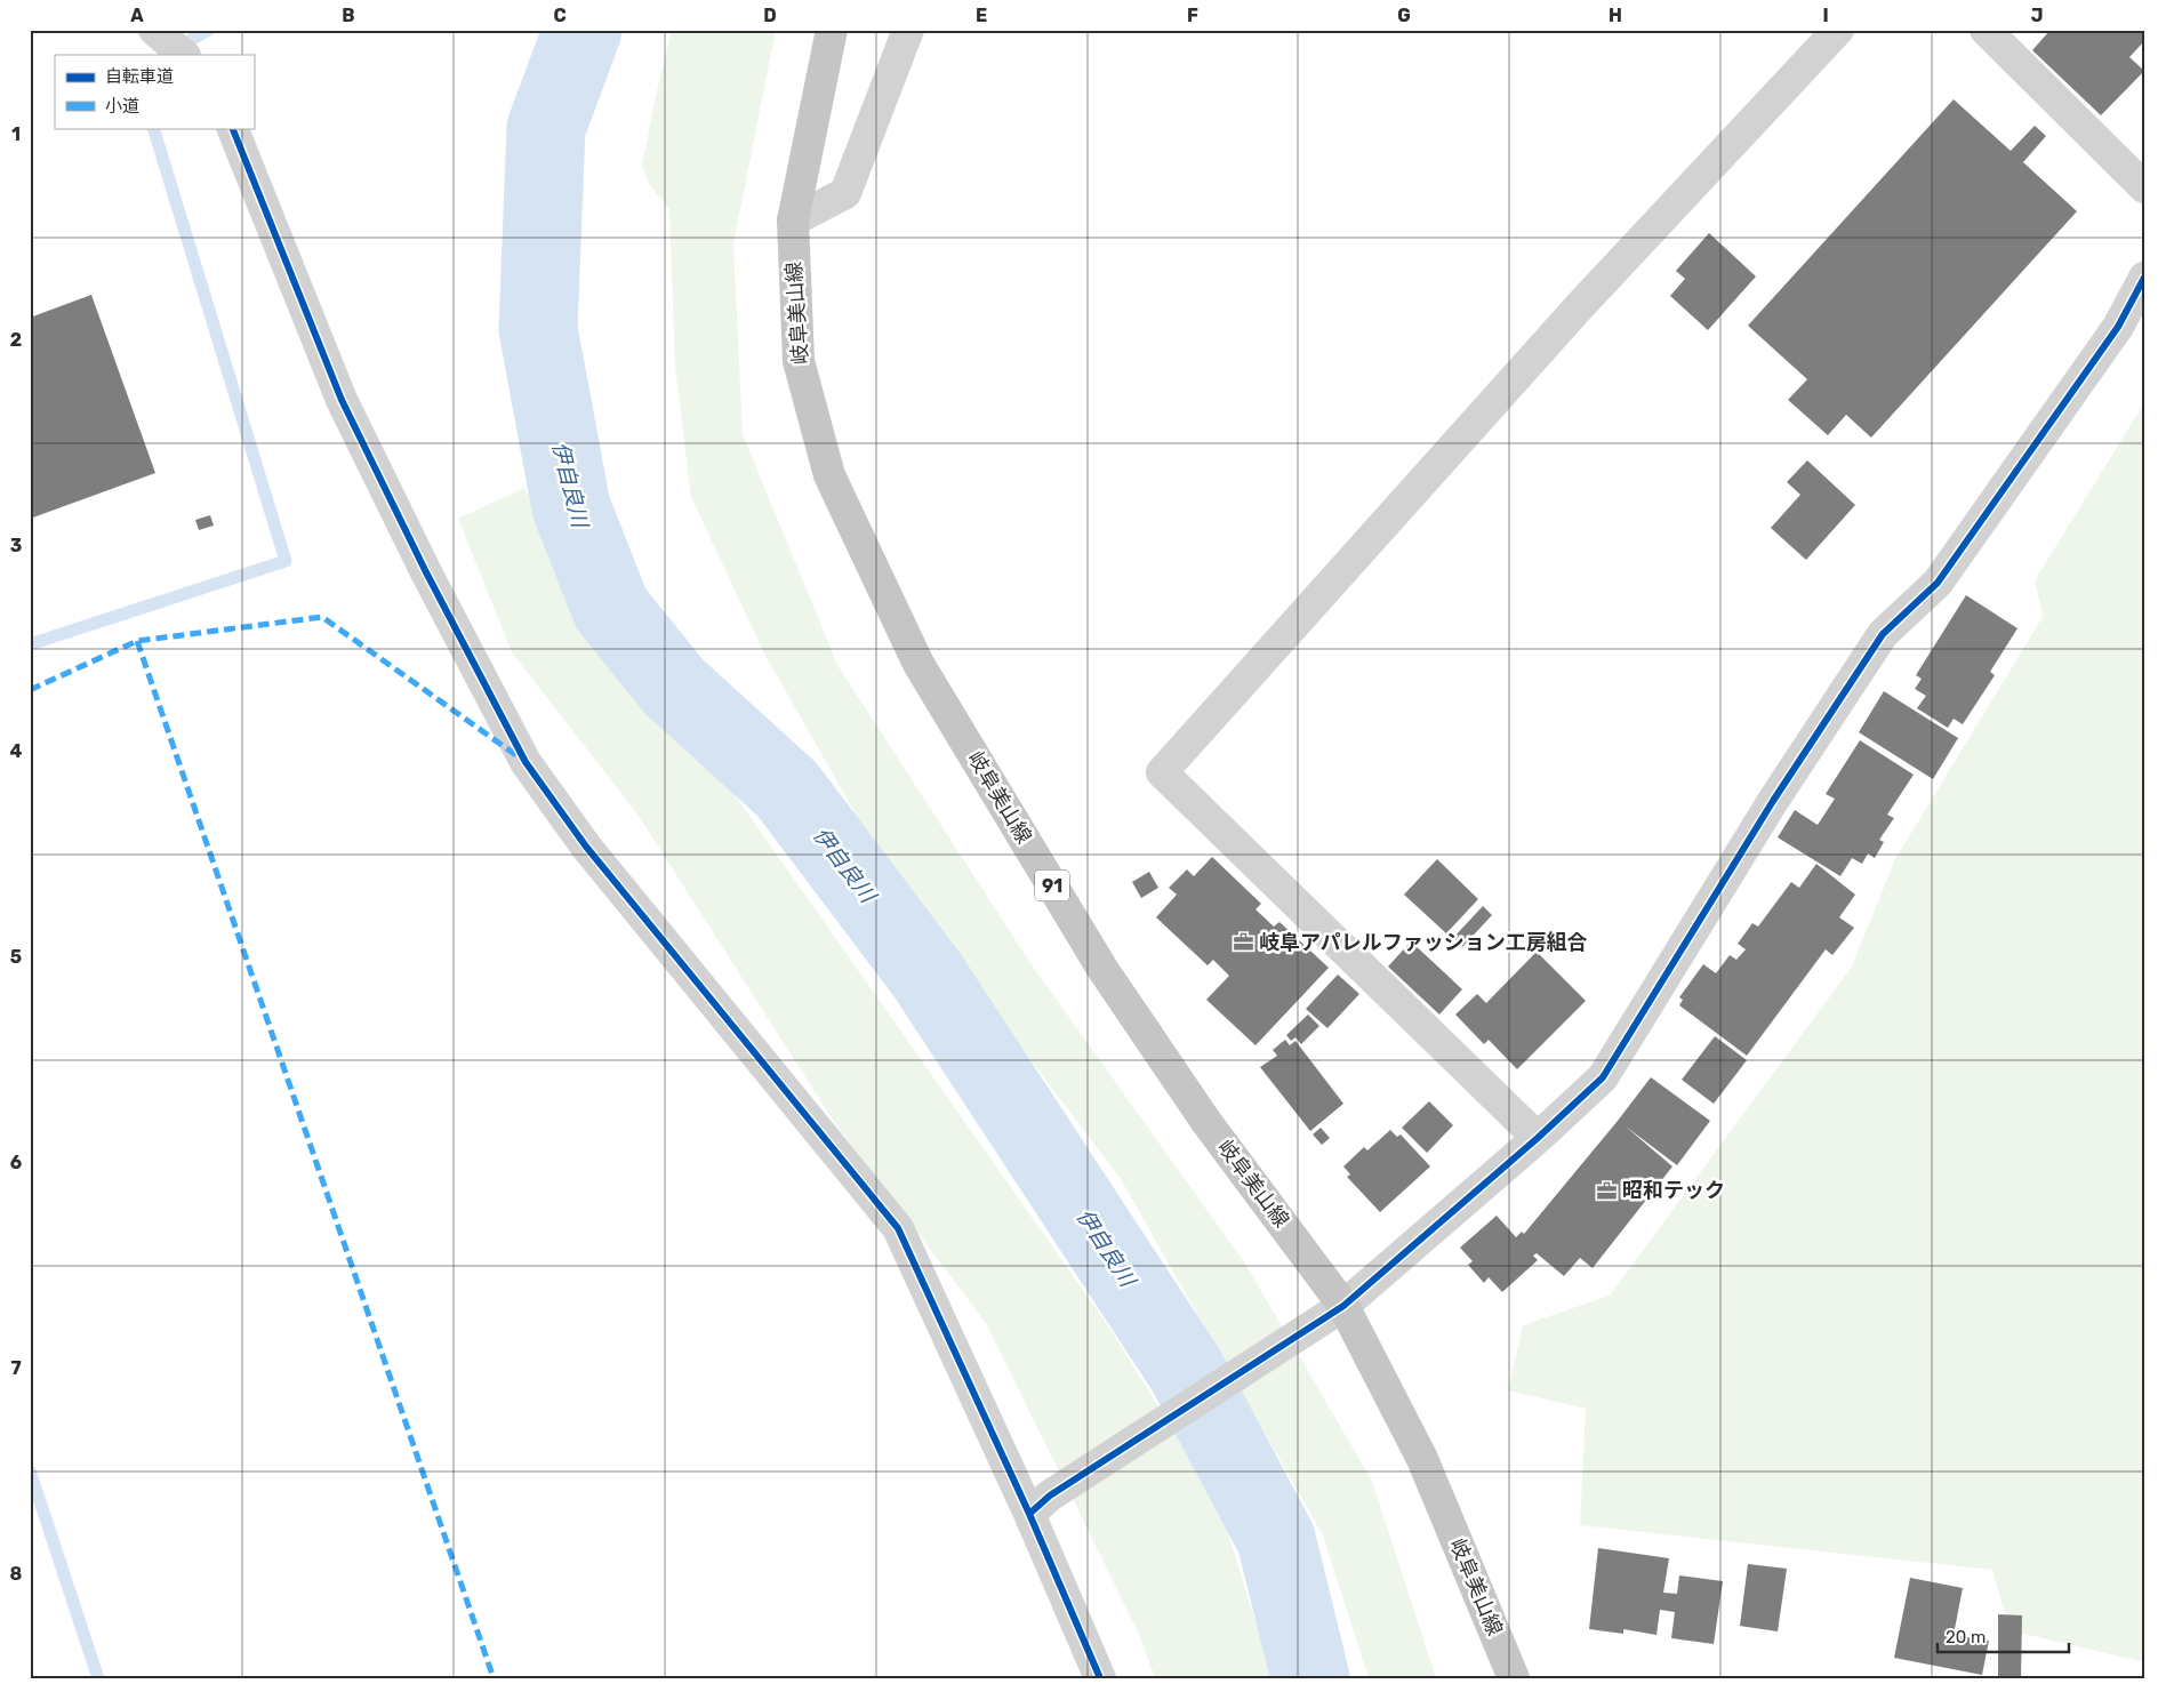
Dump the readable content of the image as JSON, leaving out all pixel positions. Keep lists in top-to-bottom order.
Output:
{
  "streets": {
    "main road": ["岐阜美山線", "91"]
  },
  "water": ["伊自良川"],
  "places": {
    "office": ["岐阜アパレルファッション工房組合", "昭和テック"]
  },
  "legend": ["自転車道", "小道"],
  "scale_bar": "20 m",
  "grid": {
    "columns": [
      "A",
      "B",
      "C",
      "D",
      "E",
      "F",
      "G",
      "H",
      "I",
      "J"
    ],
    "rows": [
      "1",
      "2",
      "3",
      "4",
      "5",
      "6",
      "7",
      "8"
    ]
  }
}
